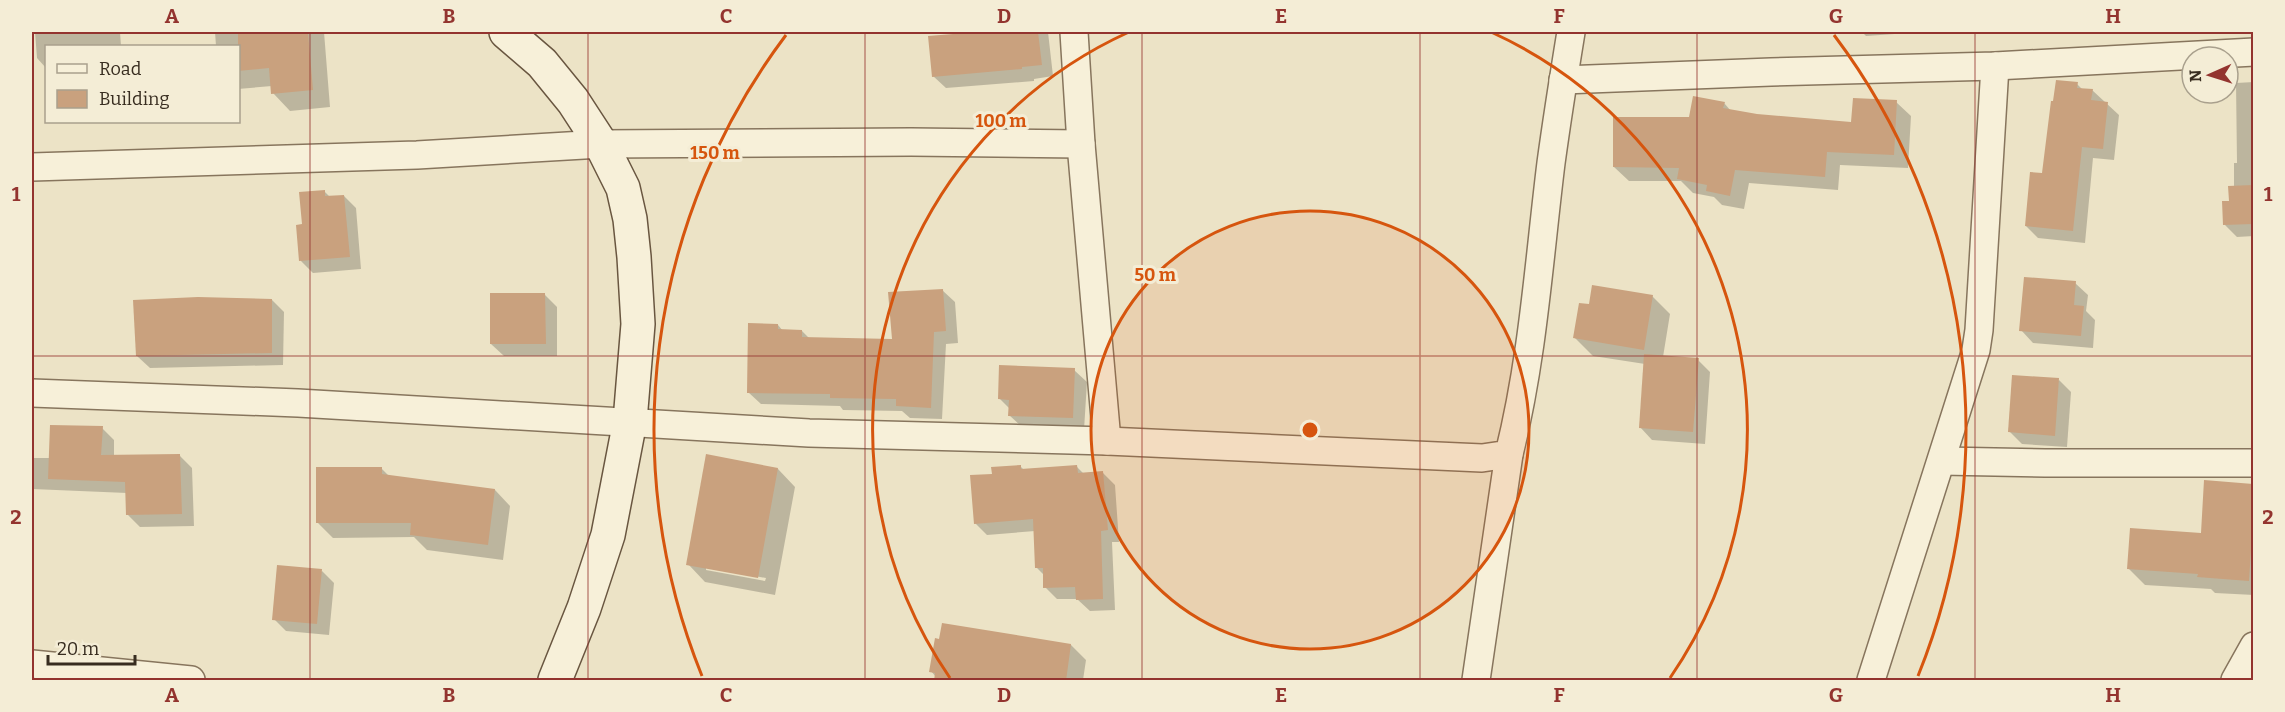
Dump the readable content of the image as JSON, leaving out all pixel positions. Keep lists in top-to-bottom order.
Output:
{
  "legend": ["Road", "Building"],
  "scale_bar": "20 m",
  "north": "left",
  "grid": {
    "columns": [
      "A",
      "B",
      "C",
      "D",
      "E",
      "F",
      "G",
      "H"
    ],
    "rows": ["1", "2"]
  },
  "rings": ["100 m", "150 m", "50 m"]
}
